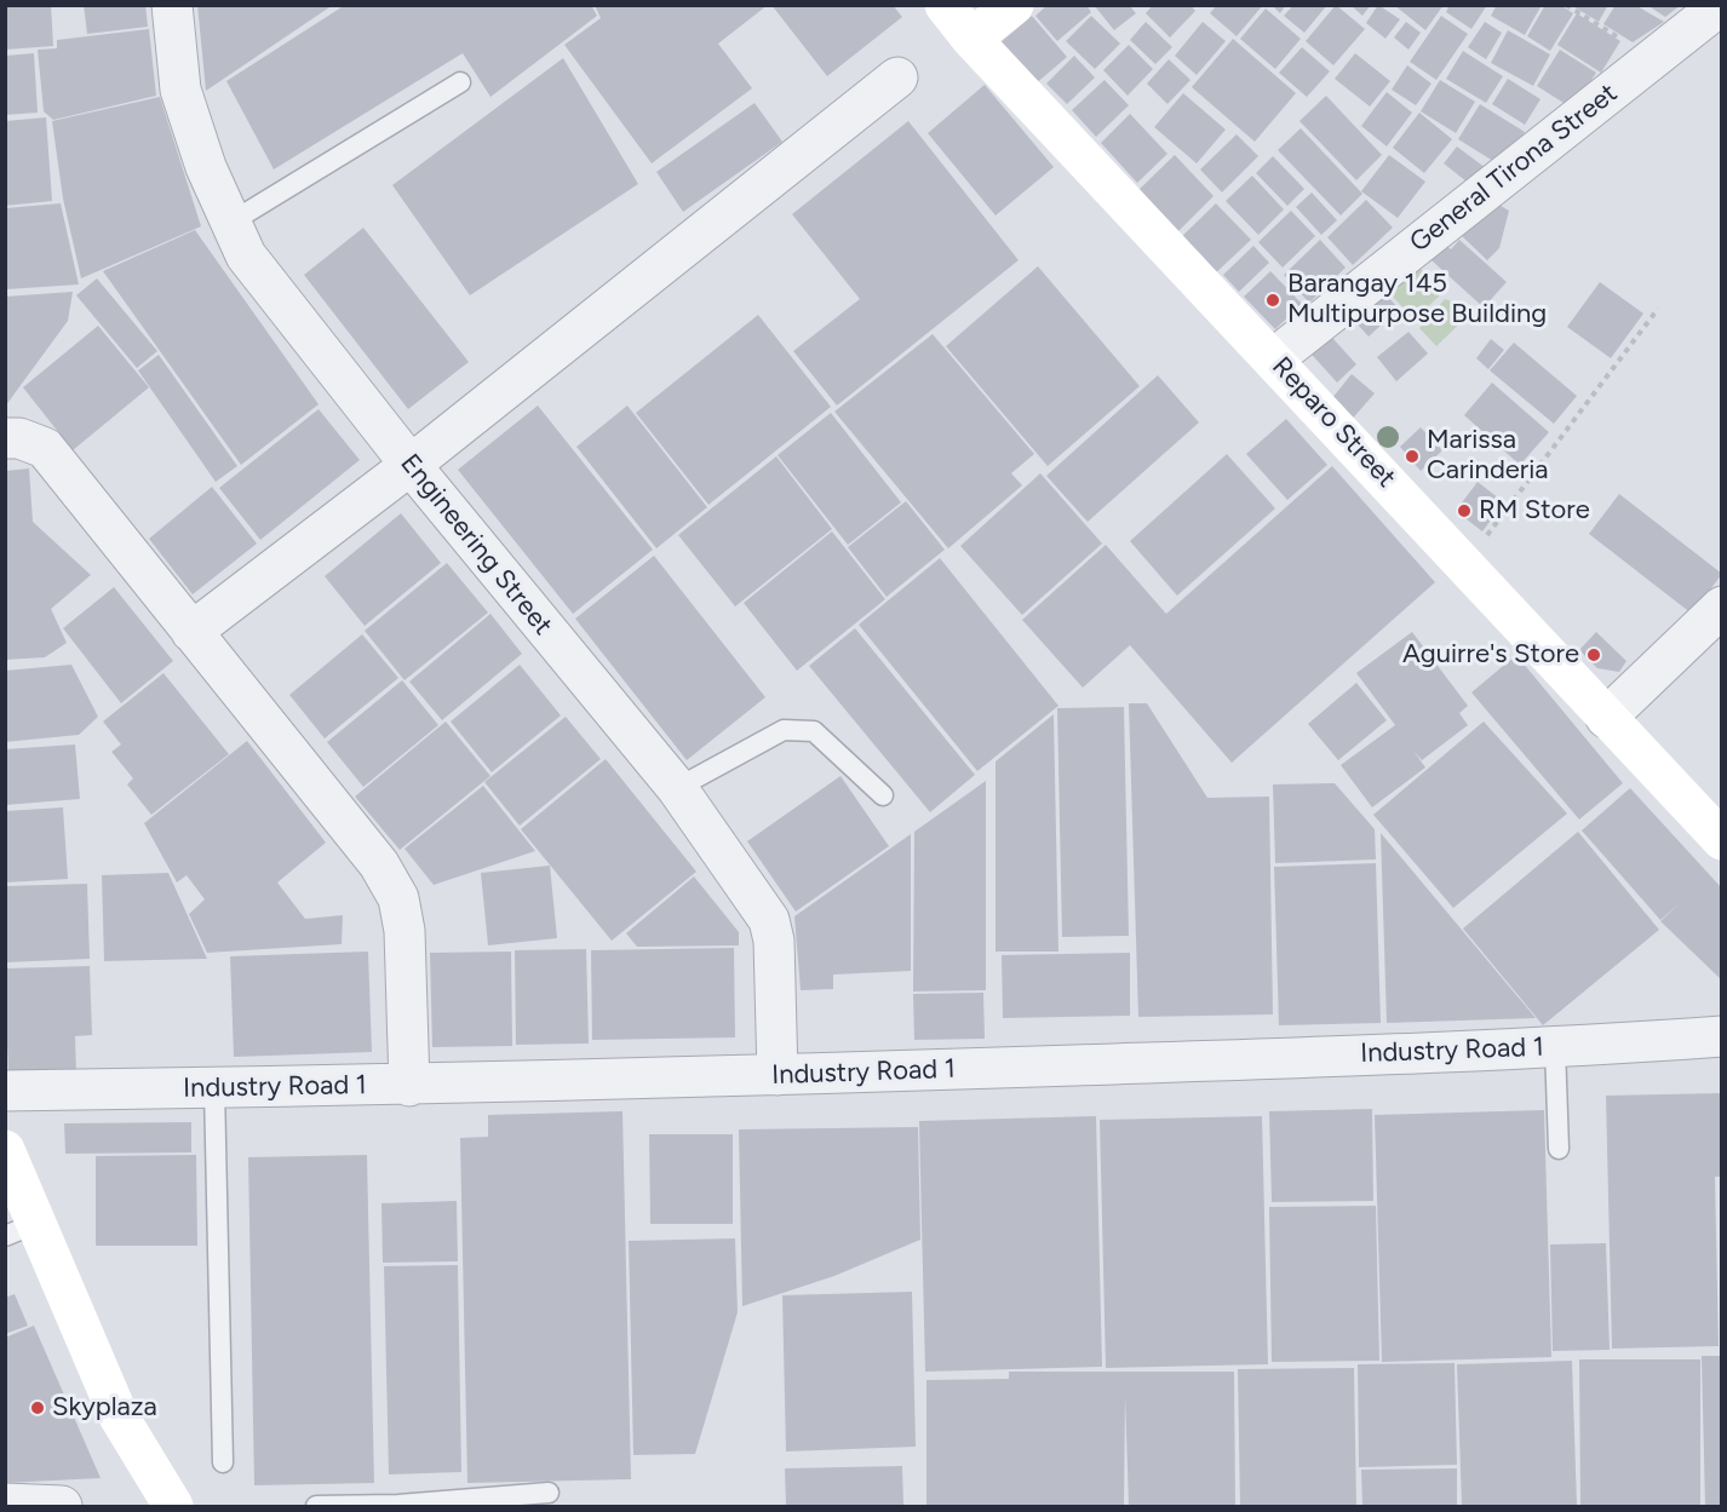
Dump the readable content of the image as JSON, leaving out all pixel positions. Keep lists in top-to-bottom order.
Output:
{
  "streets": {
    "street": [
      "General Tirona Street",
      "Reparo Street",
      "Engineering Street",
      "Industry Road 1"
    ]
  },
  "crossings": [
    ["General Tirona Street", "Reparo Street"],
    ["Engineering Street", "Industry Road 1"]
  ],
  "places": [
    "Barangay 145 Multipurpose Building",
    "Marissa Carinderia",
    "RM Store",
    "Aguirre's Store",
    "Skyplaza"
  ]
}
